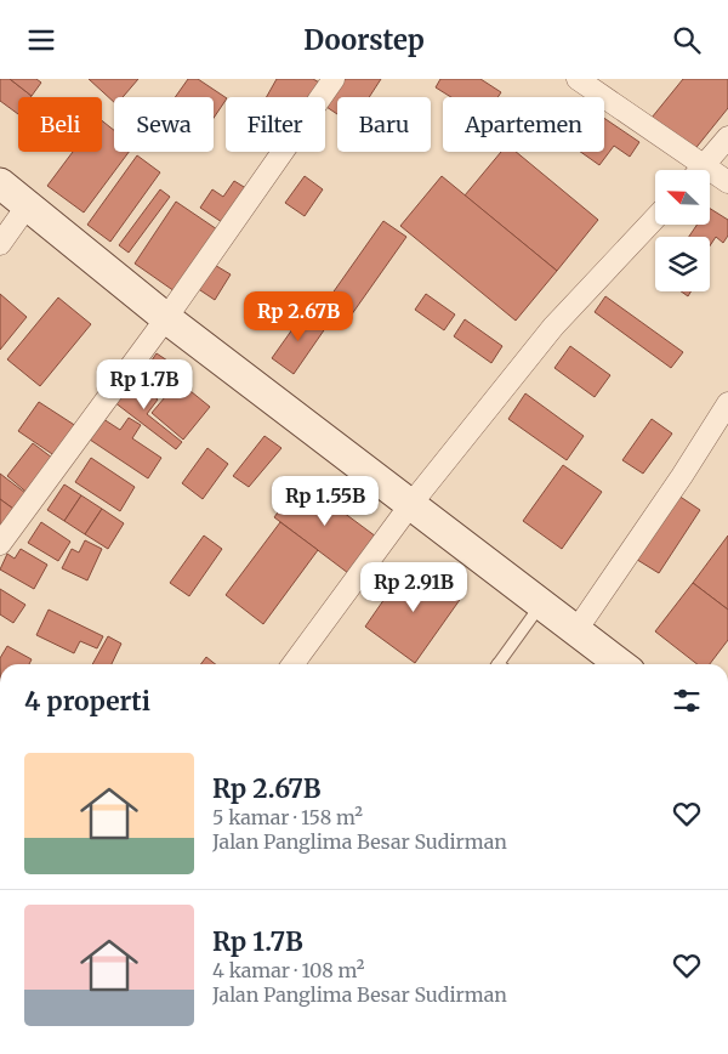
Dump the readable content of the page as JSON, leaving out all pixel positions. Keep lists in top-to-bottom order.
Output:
{
  "north": "top left",
  "page": {
    "header": "Doorstep",
    "chip": [
      "Beli",
      "Sewa",
      "Filter",
      "Baru",
      "Apartemen"
    ],
    "price": [
      "Rp 2.67B",
      "Rp 1.7B",
      "Rp 1.55B",
      "Rp 2.91B"
    ],
    "heading": "4 properti",
    "list": [
      {
        "name": "Rp 2.67B",
        "note": "5 kamar · 158 m² · Jalan Panglima Besar Sudirman"
      },
      {
        "name": "Rp 1.7B",
        "note": "4 kamar · 108 m² · Jalan Panglima Besar Sudirman"
      }
    ]
  }
}
